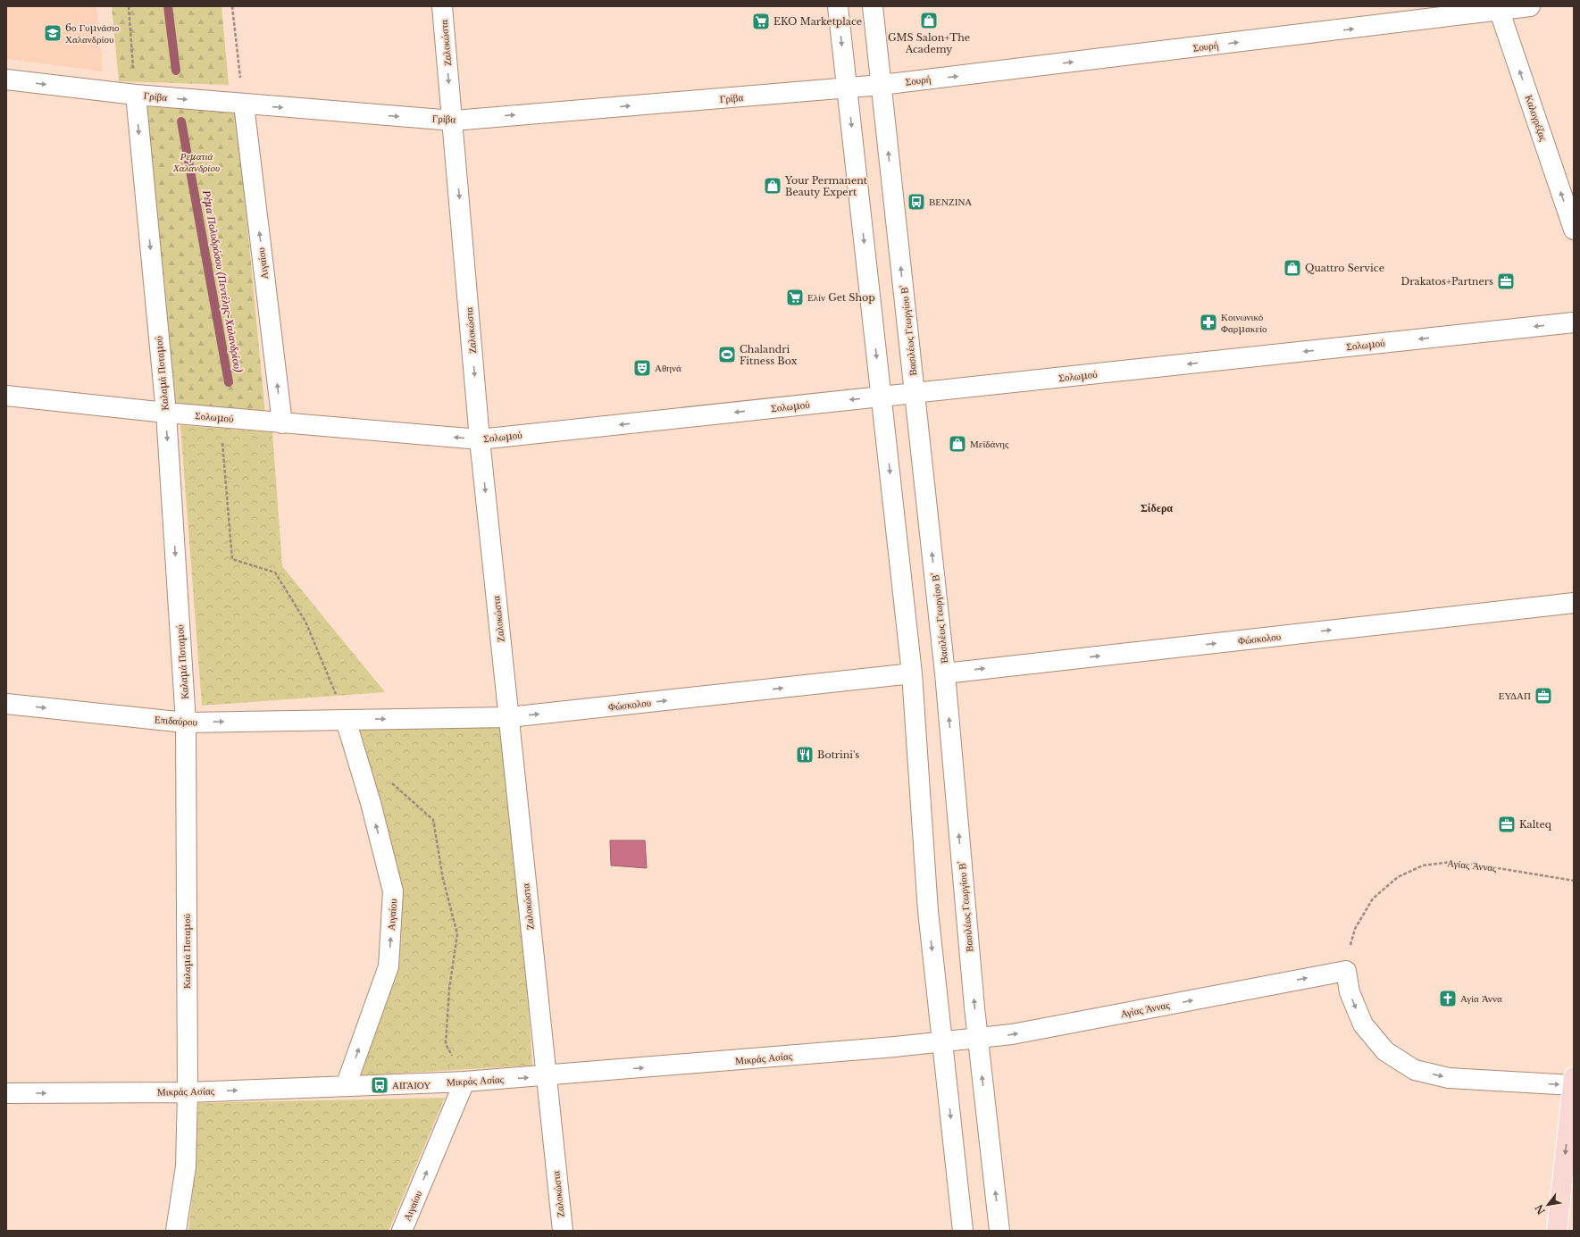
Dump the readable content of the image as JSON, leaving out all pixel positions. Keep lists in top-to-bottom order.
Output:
{
  "streets": {
    "street": [
      "Ζαλοκώστα",
      "Σουρή",
      "Γρίβα",
      "Καλογρέζας",
      "Αιγαίου",
      "Βασιλέως Γεωργίου Β'",
      "Σολωμού",
      "Καλαμά Ποταμού",
      "Φώσκολου",
      "Επιδαύρου",
      "Αγίας Άννας",
      "Μικράς Ασίας"
    ]
  },
  "crossings": [
    ["Ζαλοκώστα", "Γρίβα"],
    ["Ζαλοκώστα", "Σολωμού"],
    ["Ζαλοκώστα", "Φώσκολου"],
    ["Ζαλοκώστα", "Μικράς Ασίας"],
    ["Σουρή", "Γρίβα"],
    ["Σουρή", "Καλογρέζας"],
    ["Σουρή", "Βασιλέως Γεωργίου Β'"],
    ["Γρίβα", "Αιγαίου"],
    ["Γρίβα", "Βασιλέως Γεωργίου Β'"],
    ["Γρίβα", "Καλαμά Ποταμού"],
    ["Αιγαίου", "Σολωμού"],
    ["Αιγαίου", "Φώσκολου"],
    ["Αιγαίου", "Επιδαύρου"],
    ["Αιγαίου", "Μικράς Ασίας"],
    ["Βασιλέως Γεωργίου Β'", "Σολωμού"],
    ["Βασιλέως Γεωργίου Β'", "Φώσκολου"],
    ["Βασιλέως Γεωργίου Β'", "Αγίας Άννας"],
    ["Σολωμού", "Καλαμά Ποταμού"],
    ["Καλαμά Ποταμού", "Επιδαύρου"],
    ["Καλαμά Ποταμού", "Μικράς Ασίας"],
    ["Φώσκολου", "Επιδαύρου"],
    ["Αγίας Άννας", "Μικράς Ασίας"]
  ],
  "one_way": [
    "Ζαλοκώστα",
    "Σουρή",
    "Γρίβα",
    "Καλογρέζας",
    "Αιγαίου",
    "Σολωμού",
    "Καλαμά Ποταμού",
    "Φώσκολου",
    "Επιδαύρου",
    "Αγίας Άννας",
    "Μικράς Ασίας"
  ],
  "districts": ["Σίδερα"],
  "water": ["Ρέμα Πολυδρόσου (Πεντέλης-Χαλανδρίου)"],
  "parks": ["Ρεματιά Χαλανδρίου"],
  "places": {
    "shop": [
      "GMS Salon+The Academy",
      "Your Permanent Beauty Expert",
      "Quattro Service",
      "Μεϊδάνης"
    ],
    "supermarket": ["EKO Marketplace", "Ελίν Get Shop"],
    "school or university": ["6ο Γυμνάσιο Χαλανδρίου"],
    "bus stop": ["ΒΕΝΖΙΝΑ", "ΑΙΓΑΙΟΥ"],
    "office": ["Drakatos+Partners", "ΕΥΔΑΠ", "Kalteq"],
    "pharmacy": ["Κοινωνικό Φαρμακείο"],
    "sports": ["Chalandri Fitness Box"],
    "theatre": ["Αθηνά"],
    "restaurant": ["Botrini's"],
    "church": ["Αγία Άννα"]
  },
  "north": "bottom left"
}
